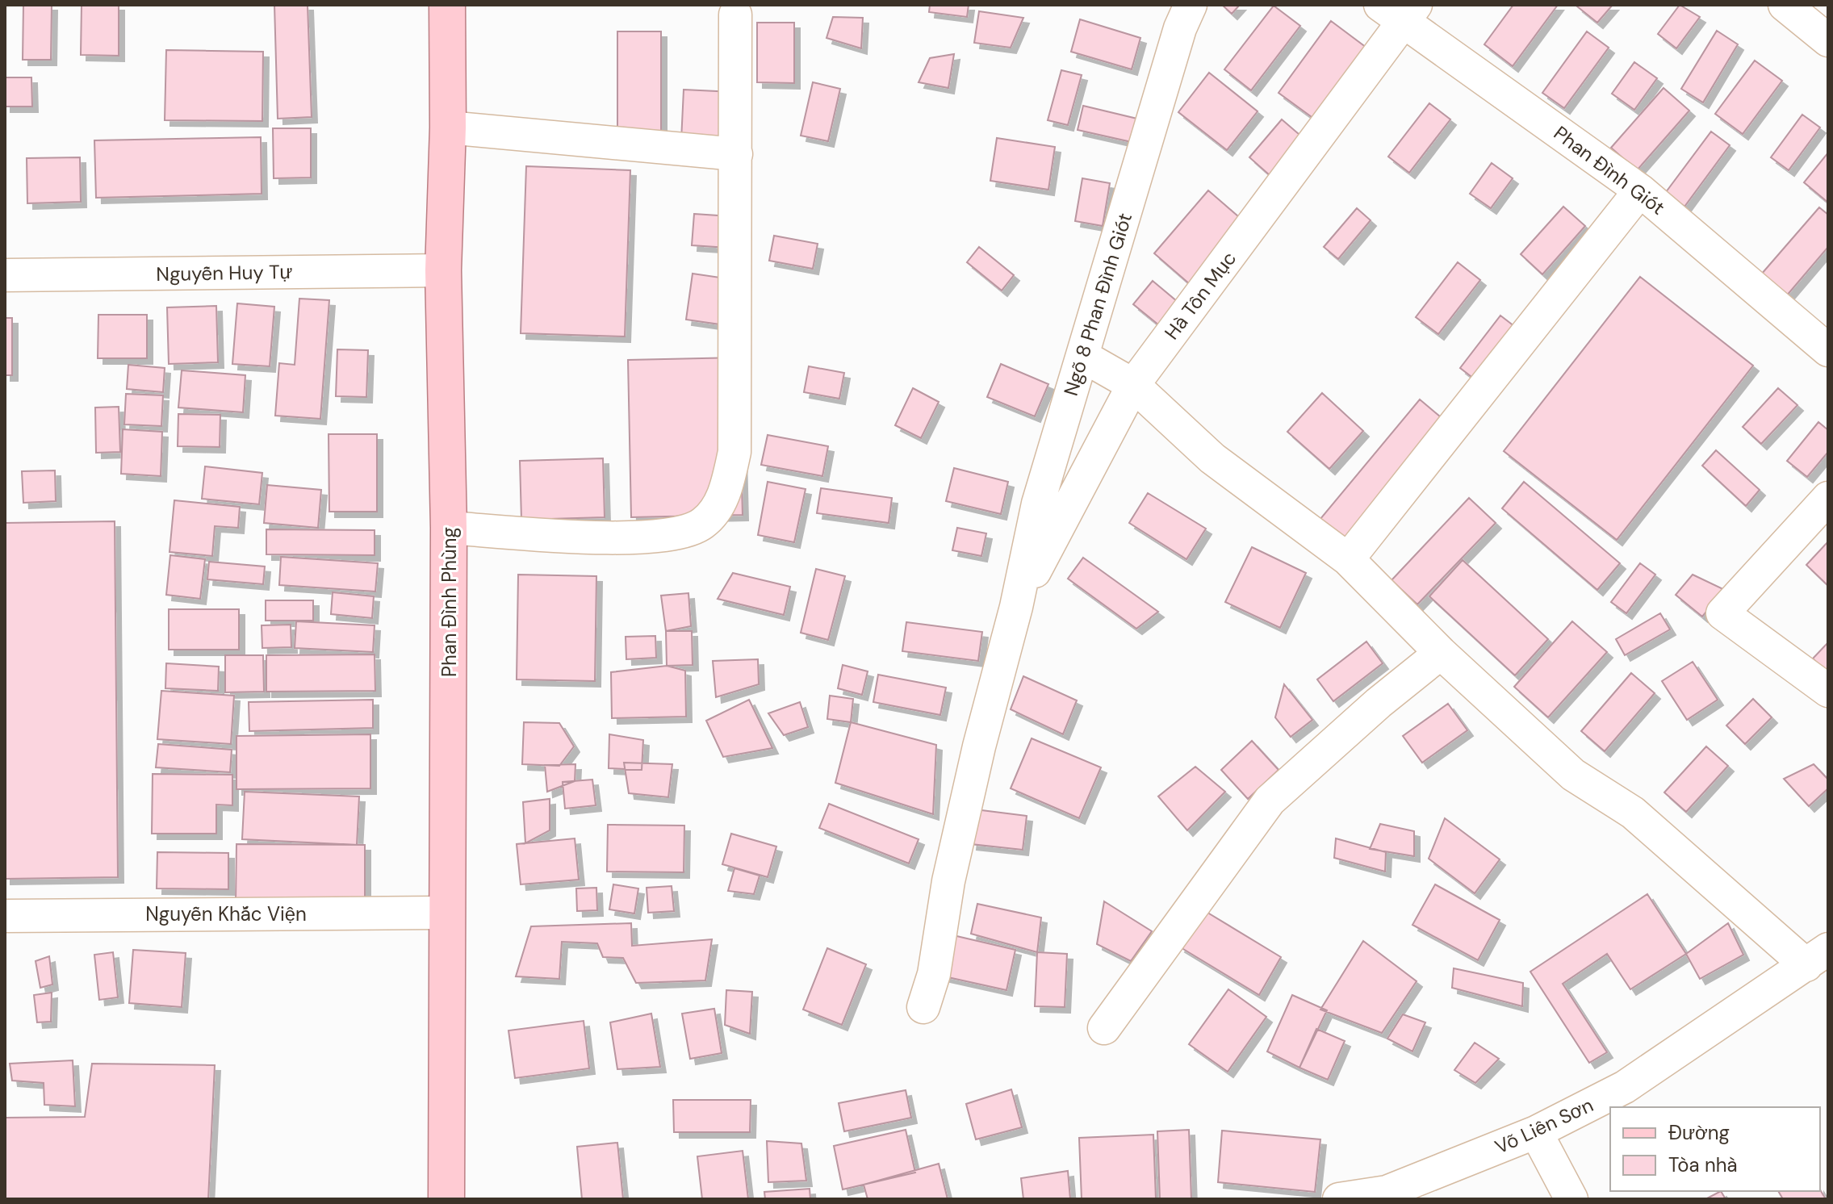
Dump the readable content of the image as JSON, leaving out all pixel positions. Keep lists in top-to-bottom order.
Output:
{
  "streets": {
    "main road": ["Phan Đình Phùng"],
    "street": [
      "Phan Đình Giót",
      "Nguyễn Huy Tự",
      "Hà Tôn Mục",
      "Ngõ 8 Phan Đình Giót",
      "Nguyễn Khắc Viện",
      "Võ Liên Sơn"
    ]
  },
  "crossings": [
    ["Phan Đình Giót", "Hà Tôn Mục"],
    ["Nguyễn Huy Tự", "Phan Đình Phùng"],
    ["Hà Tôn Mục", "Ngõ 8 Phan Đình Giót"],
    ["Phan Đình Phùng", "Nguyễn Khắc Viện"]
  ],
  "legend": ["Đường", "Tòa nhà"]
}
